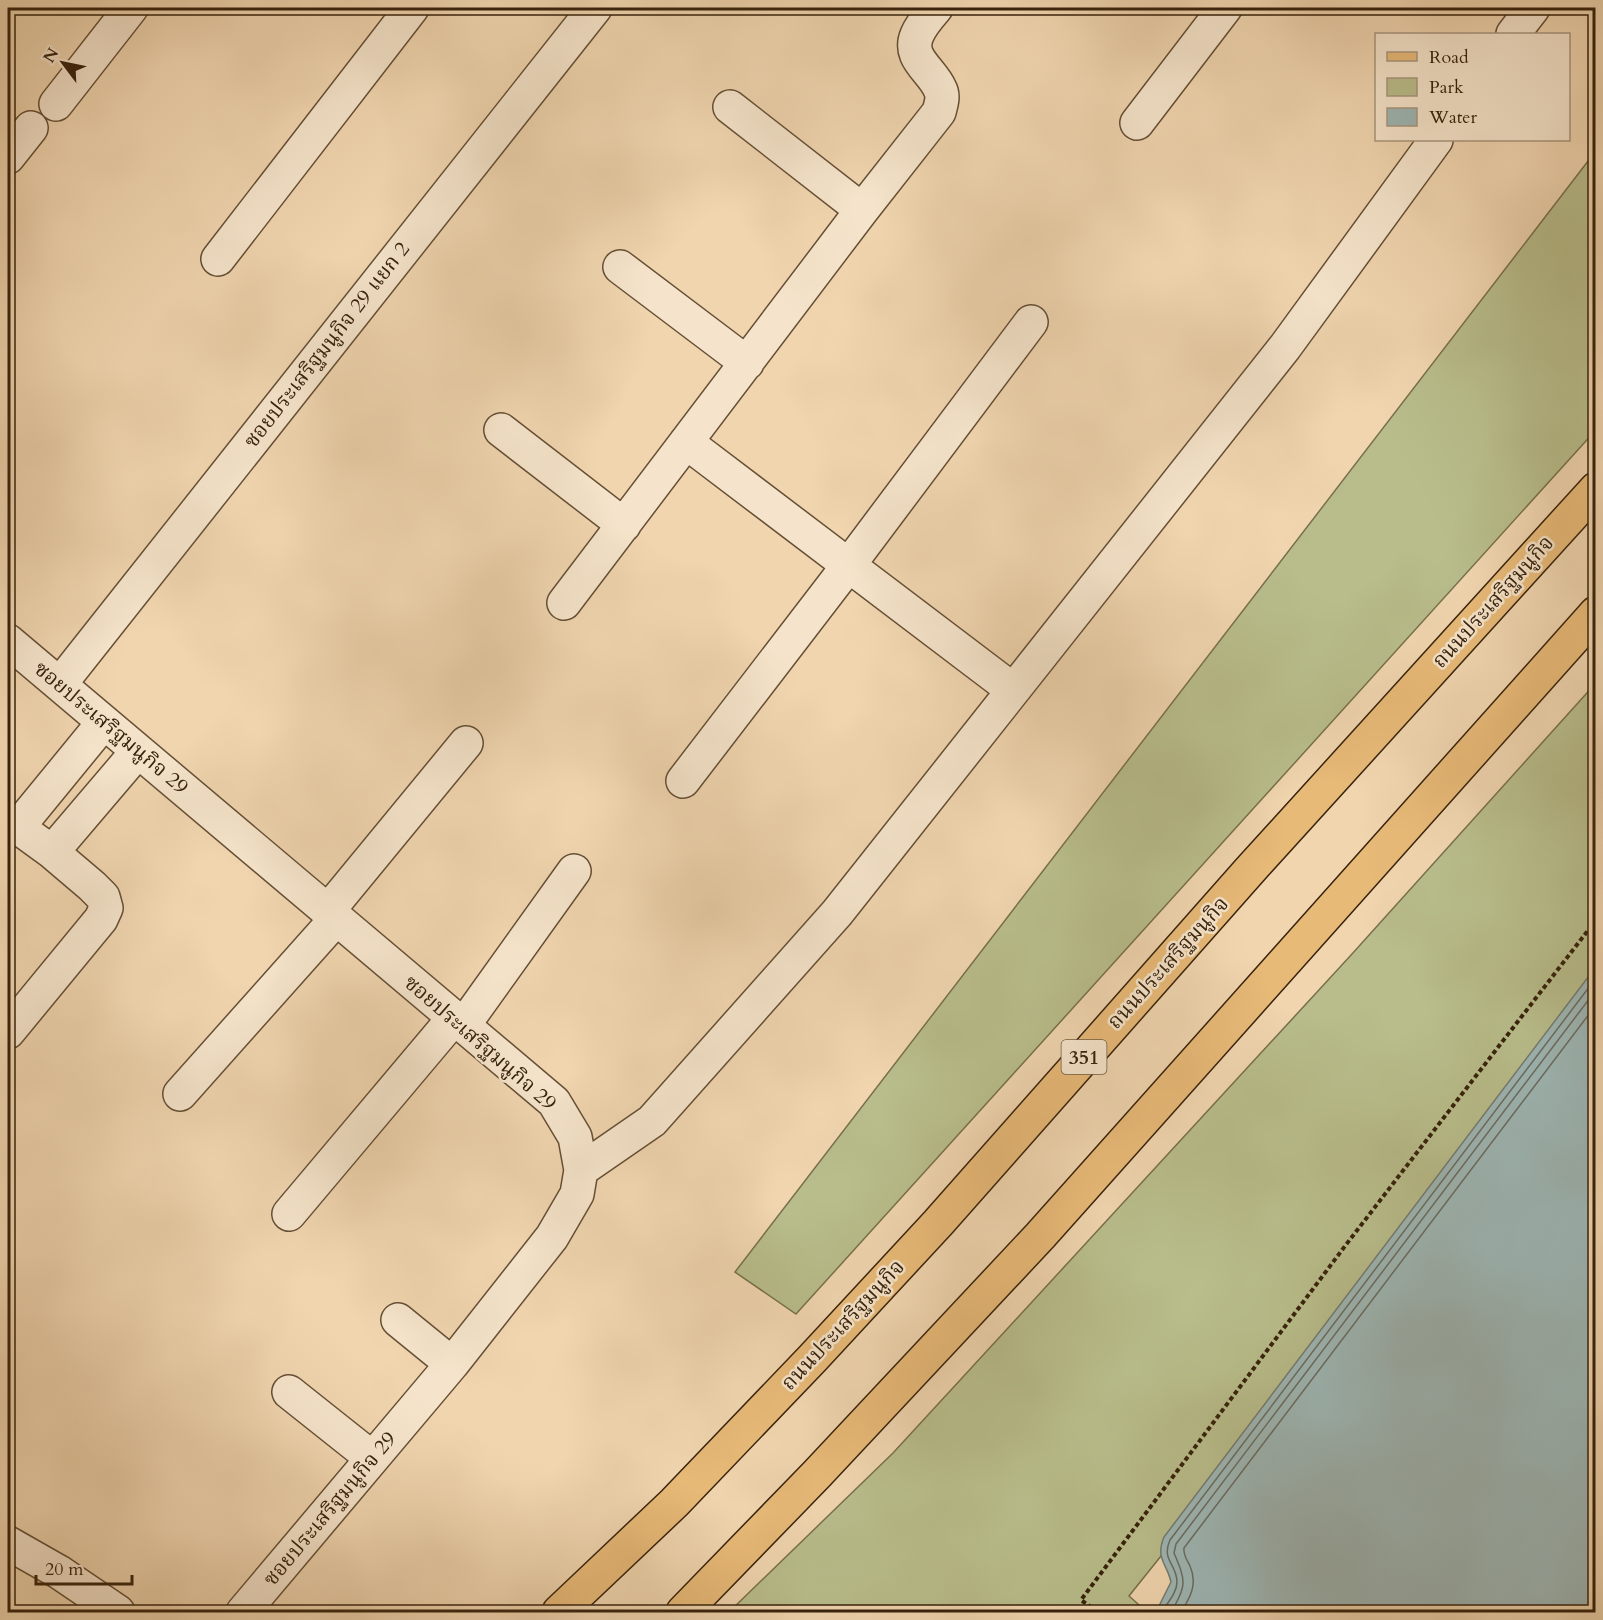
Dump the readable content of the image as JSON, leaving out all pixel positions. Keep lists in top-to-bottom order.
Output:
{
  "streets": {
    "main road": ["ถนนประเสริฐมนูกิจ", "351"],
    "street": ["ซอยประเสริฐมนูกิจ 29 แยก 2", "ซอยประเสริฐมนูกิจ 29"]
  },
  "crossings": [
    ["ซอยประเสริฐมนูกิจ 29 แยก 2", "ซอยประเสริฐมนูกิจ 29"]
  ],
  "legend": ["Road", "Park", "Water"],
  "scale_bar": "20 m",
  "north": "top left"
}
